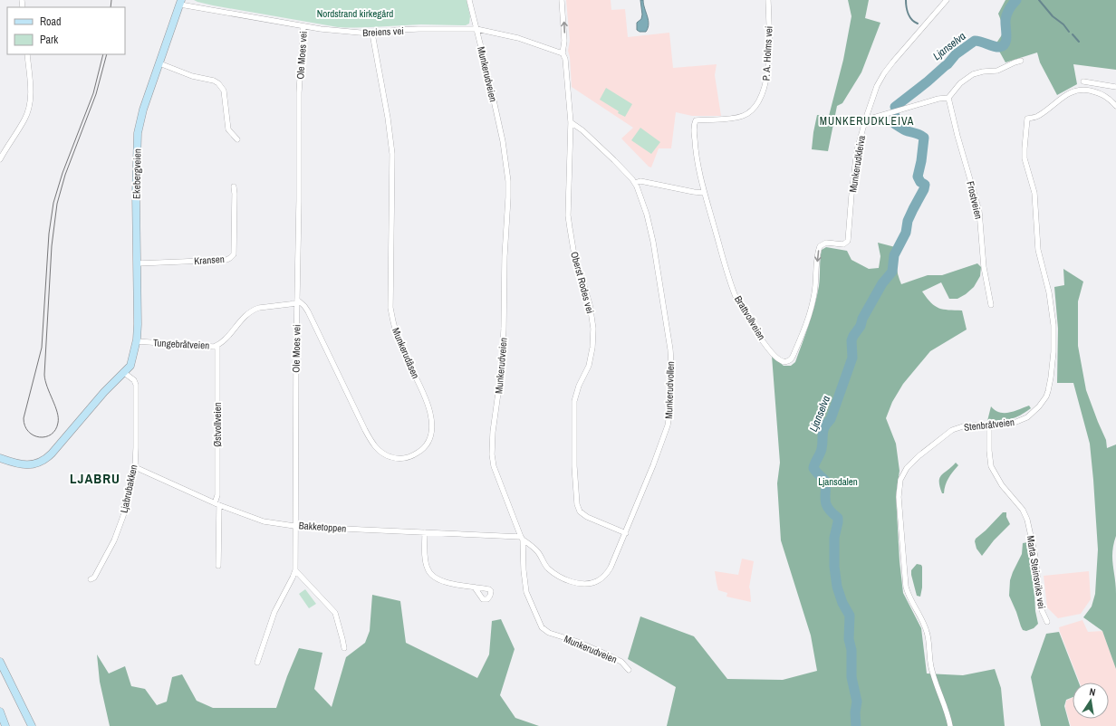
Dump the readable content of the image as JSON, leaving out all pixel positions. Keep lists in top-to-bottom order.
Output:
{
  "streets": {
    "main road": ["Ekebergveien"],
    "street": [
      "Breiens vei",
      "P. A. Holms vei",
      "Ole Moes vei",
      "Munkerudveien",
      "Munkerudkleiva",
      "Frostveien",
      "Kransen",
      "Oberst Rodes vei",
      "Brattvollveien",
      "Tungebråtveien",
      "Munkerudåsen",
      "Munkerudvollen",
      "Østvollveien",
      "Stenbråtveien",
      "Ljabrubakken",
      "Bakketoppen",
      "Marta Steinsviks vei"
    ]
  },
  "crossings": [
    ["Breiens vei", "Ole Moes vei"],
    ["Breiens vei", "Munkerudveien"],
    ["Breiens vei", "Ekebergveien"],
    ["Breiens vei", "Oberst Rodes vei"],
    ["Breiens vei", "Munkerudåsen"],
    ["P. A. Holms vei", "Brattvollveien"],
    ["Ole Moes vei", "Tungebråtveien"],
    ["Ole Moes vei", "Munkerudåsen"],
    ["Ole Moes vei", "Bakketoppen"],
    ["Munkerudveien", "Munkerudvollen"],
    ["Munkerudveien", "Bakketoppen"],
    ["Munkerudkleiva", "Brattvollveien"],
    ["Ekebergveien", "Kransen"],
    ["Ekebergveien", "Tungebråtveien"],
    ["Ekebergveien", "Ljabrubakken"],
    ["Oberst Rodes vei", "Munkerudvollen"],
    ["Tungebråtveien", "Munkerudåsen"],
    ["Tungebråtveien", "Østvollveien"],
    ["Munkerudvollen", "Bakketoppen"],
    ["Østvollveien", "Bakketoppen"],
    ["Stenbråtveien", "Marta Steinsviks vei"],
    ["Ljabrubakken", "Bakketoppen"]
  ],
  "districts": ["MUNKERUDKLEIVA", "LJABRU"],
  "water": ["Ljanselva"],
  "parks": ["Nordstrand kirkegård", "Ljansdalen"],
  "legend": ["Road", "Park"],
  "north": "top"
}
